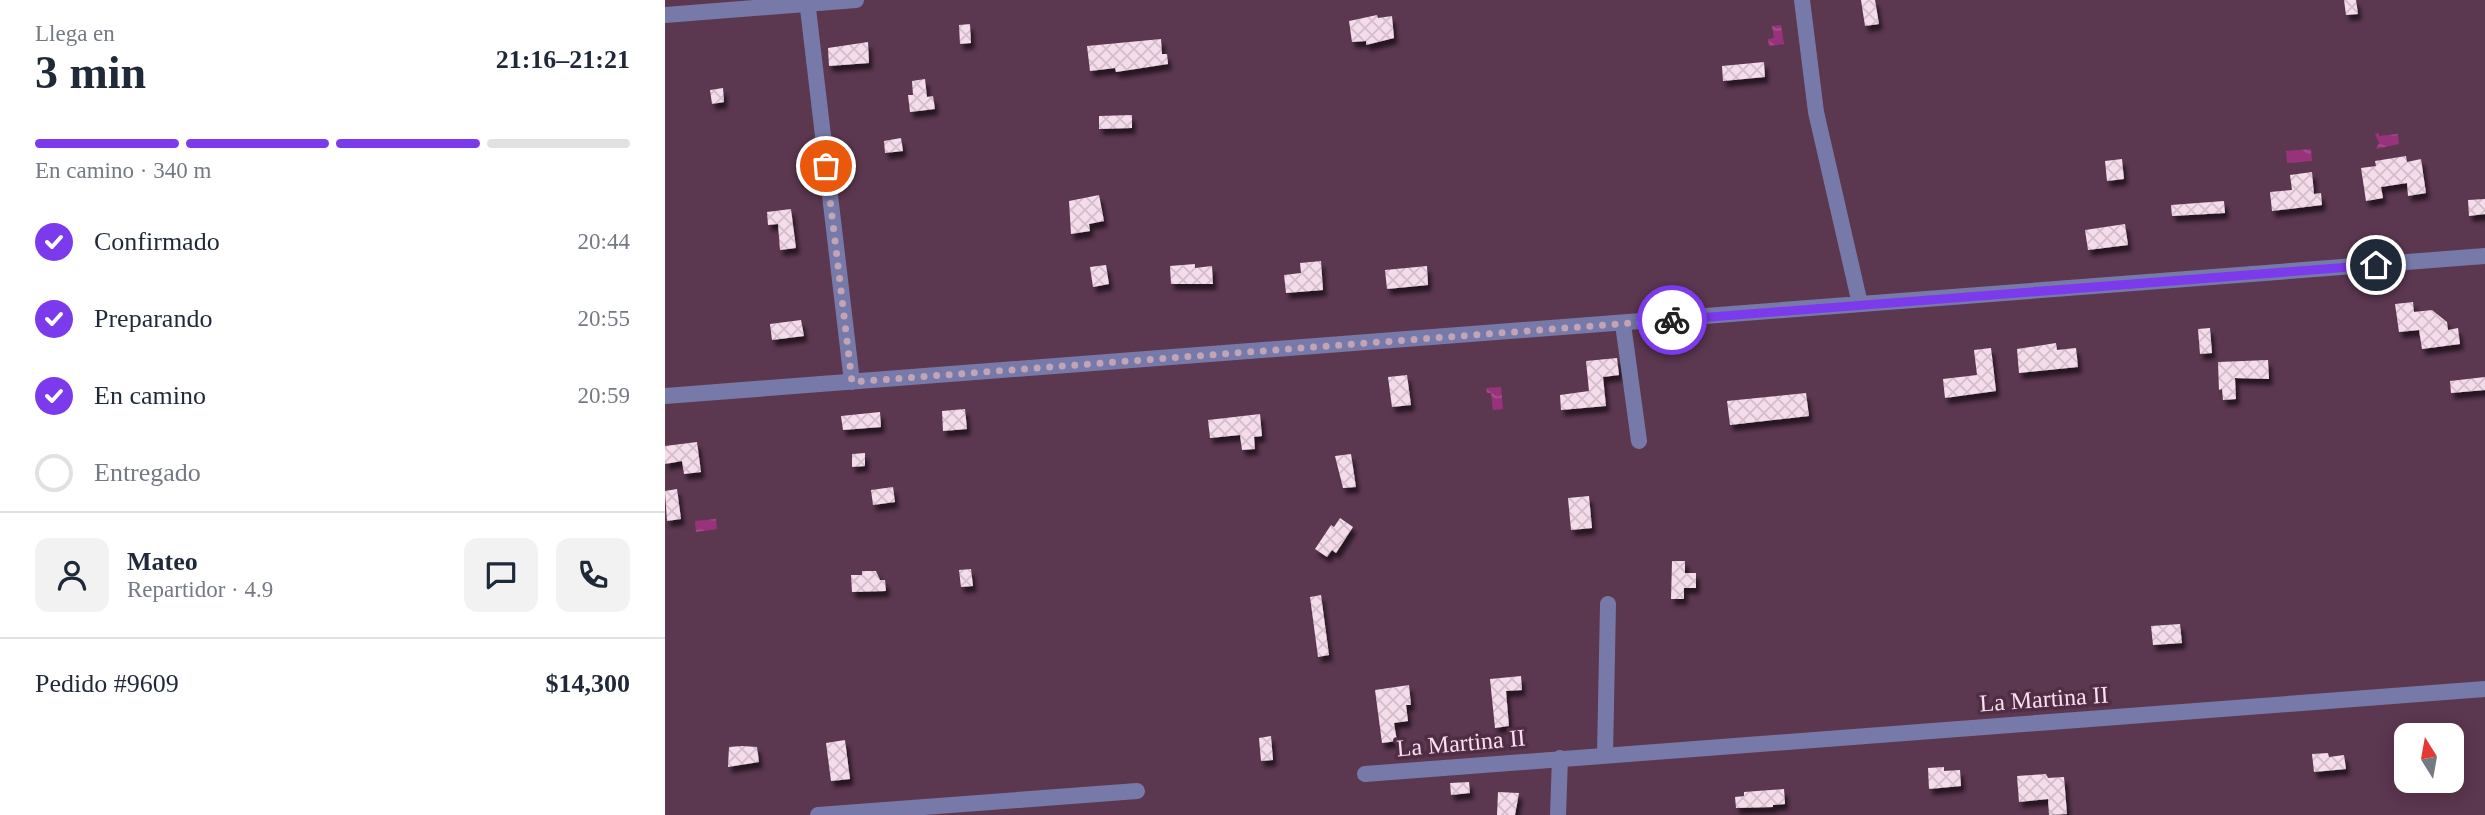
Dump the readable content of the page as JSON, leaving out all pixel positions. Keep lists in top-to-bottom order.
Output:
{
  "streets": {
    "street": ["La Martina II"]
  },
  "north": "top",
  "page": {
    "heading": ["3 min", "Llega en", "21:16–21:21"],
    "panel": [
      "Mateo",
      "Repartidor · 4.9",
      "Pedido #9609",
      "$14,300"
    ],
    "bar": "En camino · 340 m",
    "list": [
      ["Confirmado", "20:44"],
      ["Preparando", "20:55"],
      ["En camino", "20:59"],
      "Entregado"
    ]
  }
}
